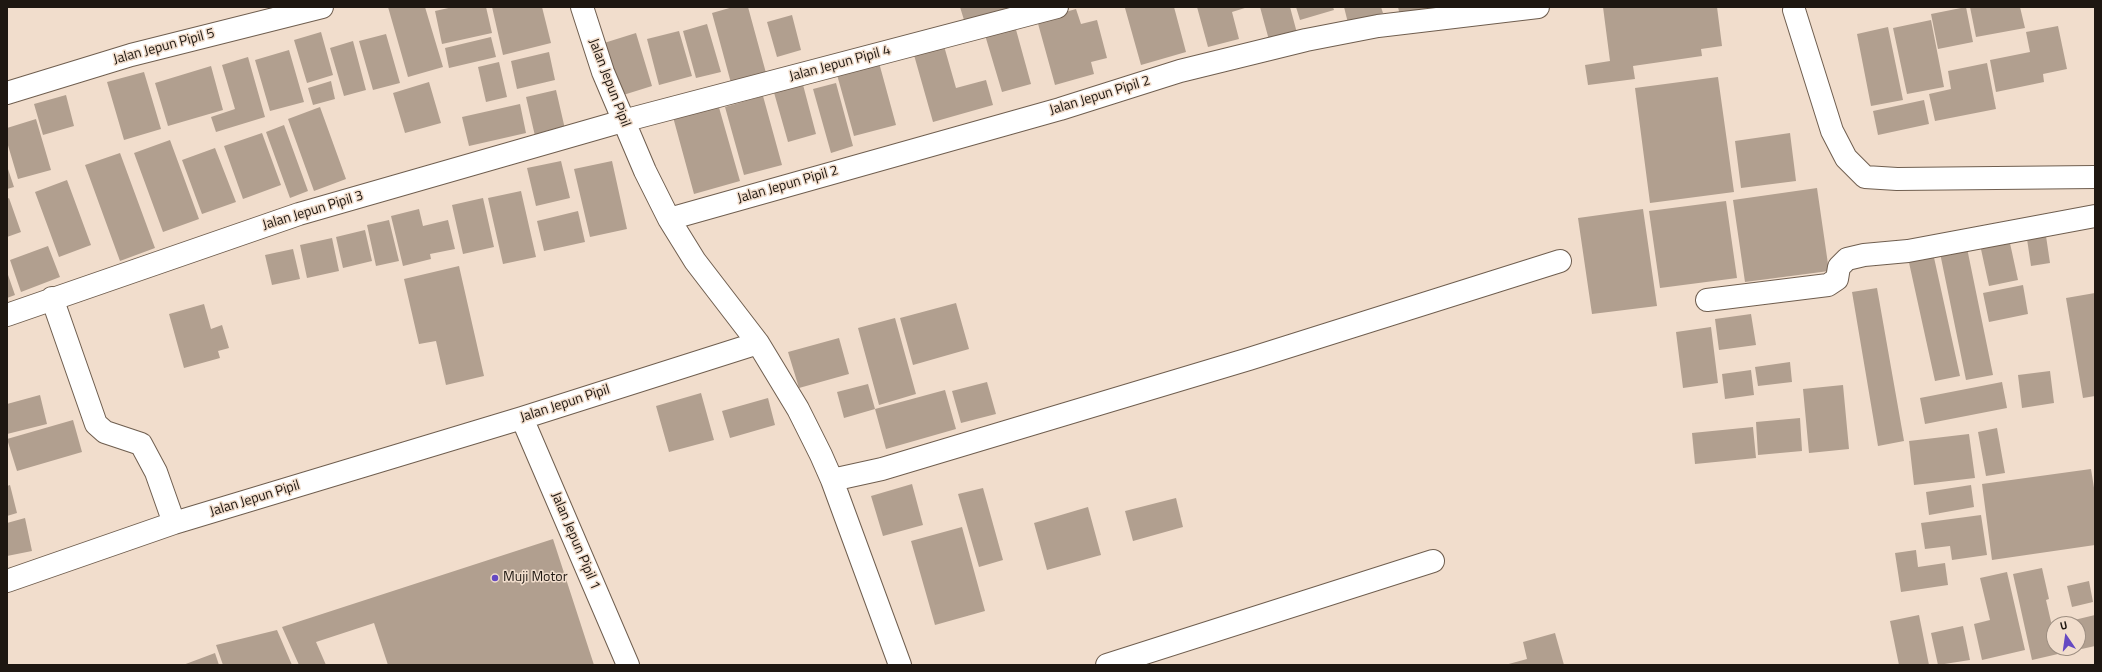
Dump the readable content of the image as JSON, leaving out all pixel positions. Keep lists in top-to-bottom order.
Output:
{
  "streets": {
    "street": [
      "Jalan Jepun Pipil 5",
      "Jalan Jepun Pipil 4",
      "Jalan Jepun Pipil",
      "Jalan Jepun Pipil 2",
      "Jalan Jepun Pipil 3",
      "Jalan Jepun Pipil 1"
    ]
  },
  "crossings": [
    ["Jalan Jepun Pipil 4", "Jalan Jepun Pipil"],
    ["Jalan Jepun Pipil 4", "Jalan Jepun Pipil 3"],
    ["Jalan Jepun Pipil", "Jalan Jepun Pipil 2"],
    ["Jalan Jepun Pipil", "Jalan Jepun Pipil 3"],
    ["Jalan Jepun Pipil", "Jalan Jepun Pipil 1"]
  ],
  "places": ["Muji Motor"],
  "north": "top"
}
